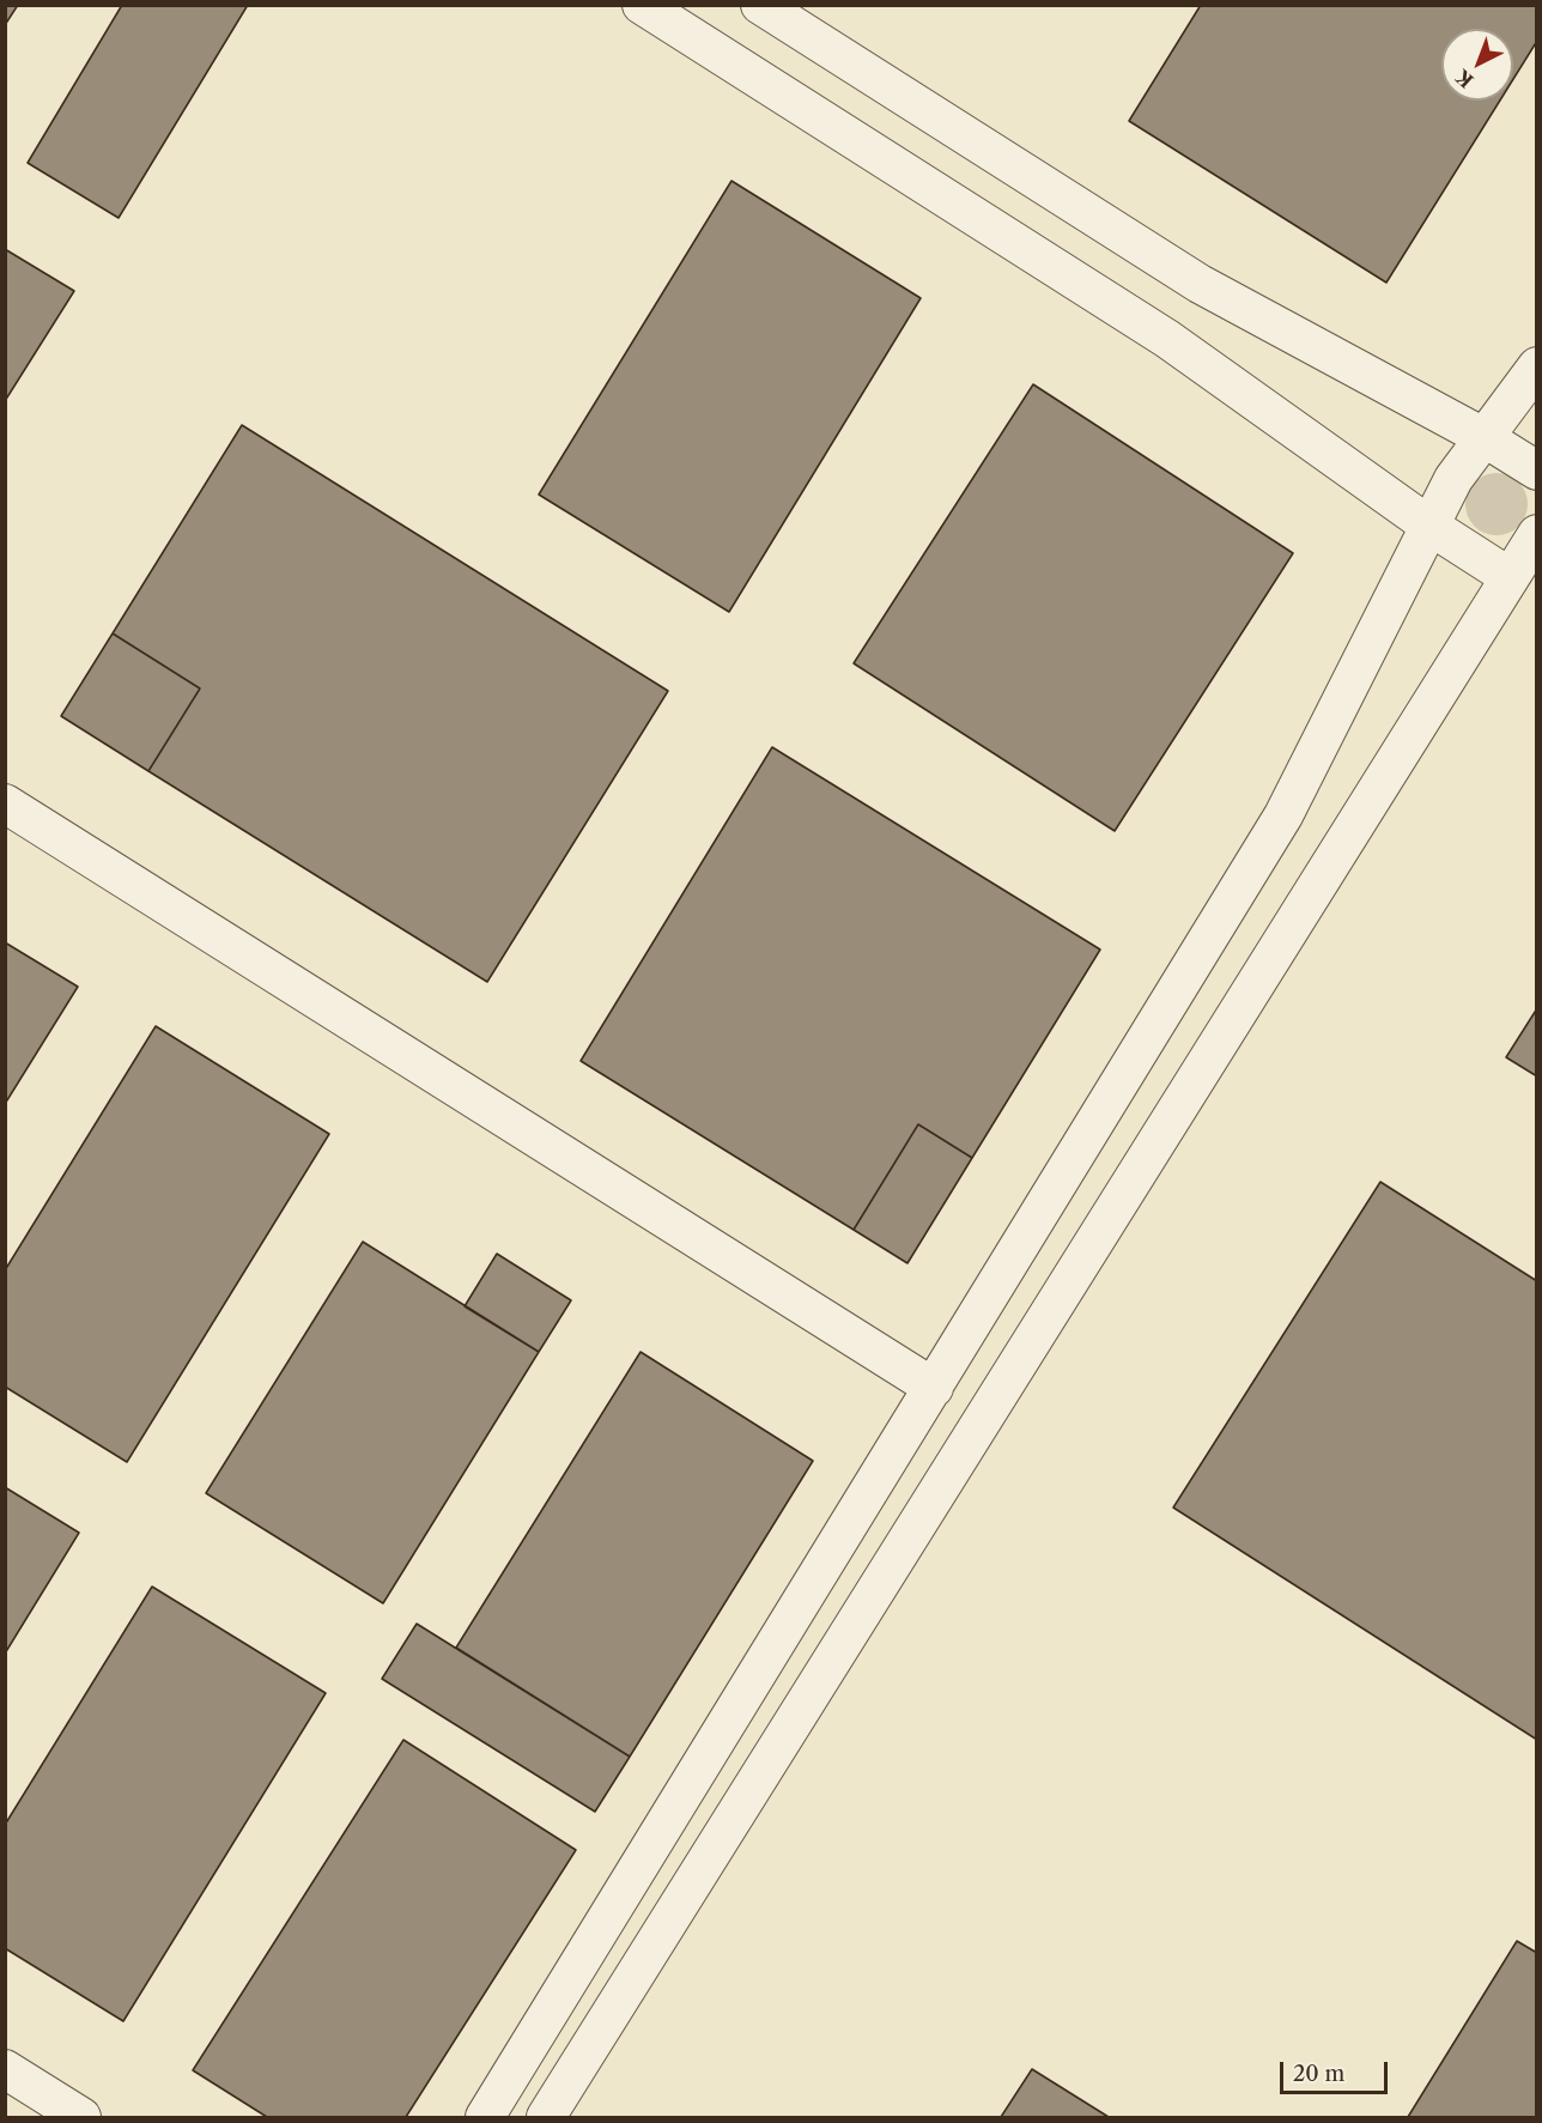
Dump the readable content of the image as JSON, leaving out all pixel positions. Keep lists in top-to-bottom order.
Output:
{
  "scale_bar": "20 m",
  "north": "bottom left"
}
